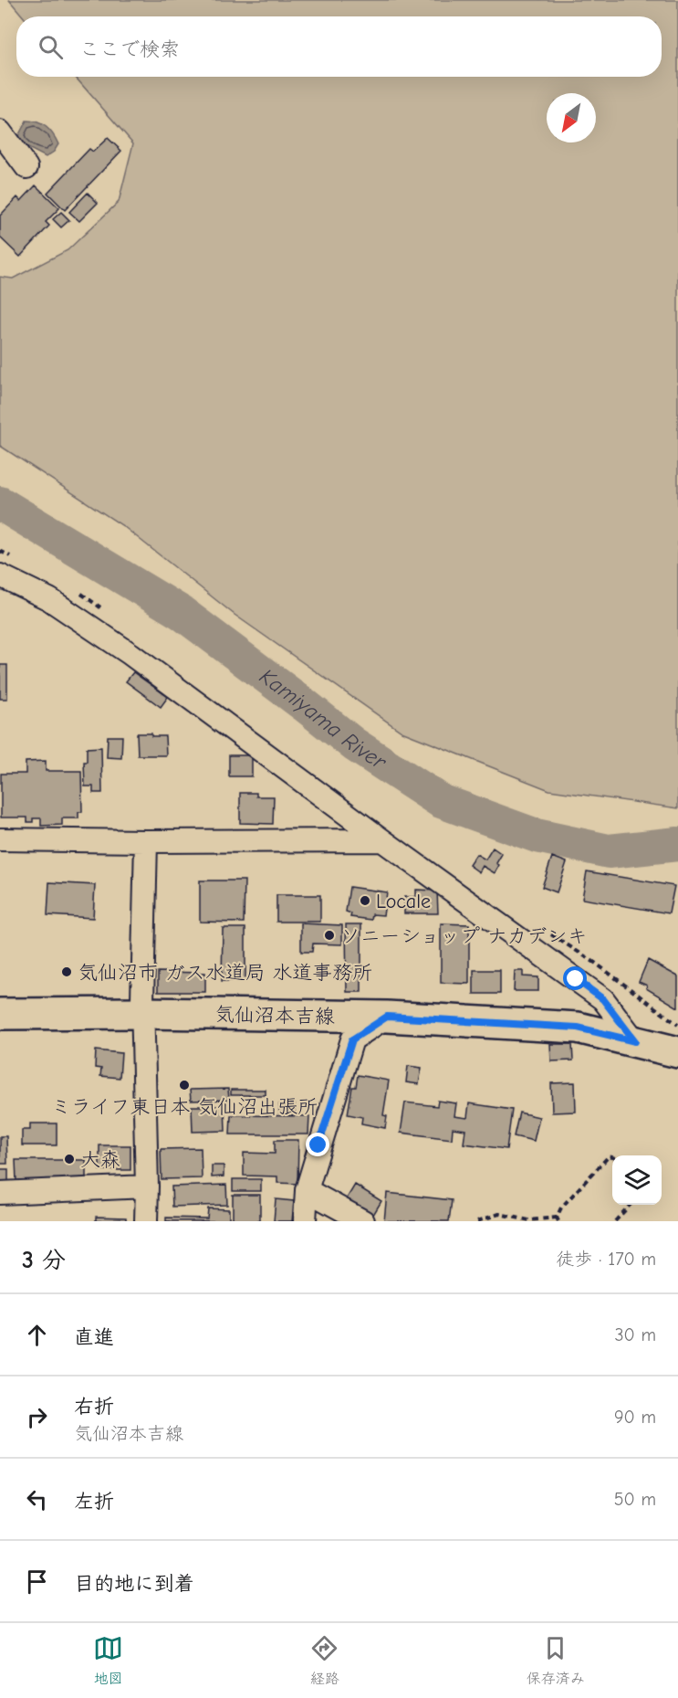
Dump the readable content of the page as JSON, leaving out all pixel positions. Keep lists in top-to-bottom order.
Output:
{
  "streets": {
    "main road": ["気仙沼本吉線"]
  },
  "water": ["Kamiyama River"],
  "places": [
    "Locale",
    "ソニーショップ ナカデンキ",
    "気仙沼市 ガス水道局 水道事務所",
    "ミライフ東日本 気仙沼出張所",
    "大森"
  ],
  "north": "bottom left",
  "page": {
    "search": "ここで検索",
    "heading": ["3 分", "徒歩 · 170 m"],
    "list": [
      ["直進", "30 m"],
      ["右折", "気仙沼本吉線", "90 m"],
      ["左折", "50 m"],
      "目的地に到着"
    ],
    "nav": ["地図", "経路", "保存済み"]
  }
}
